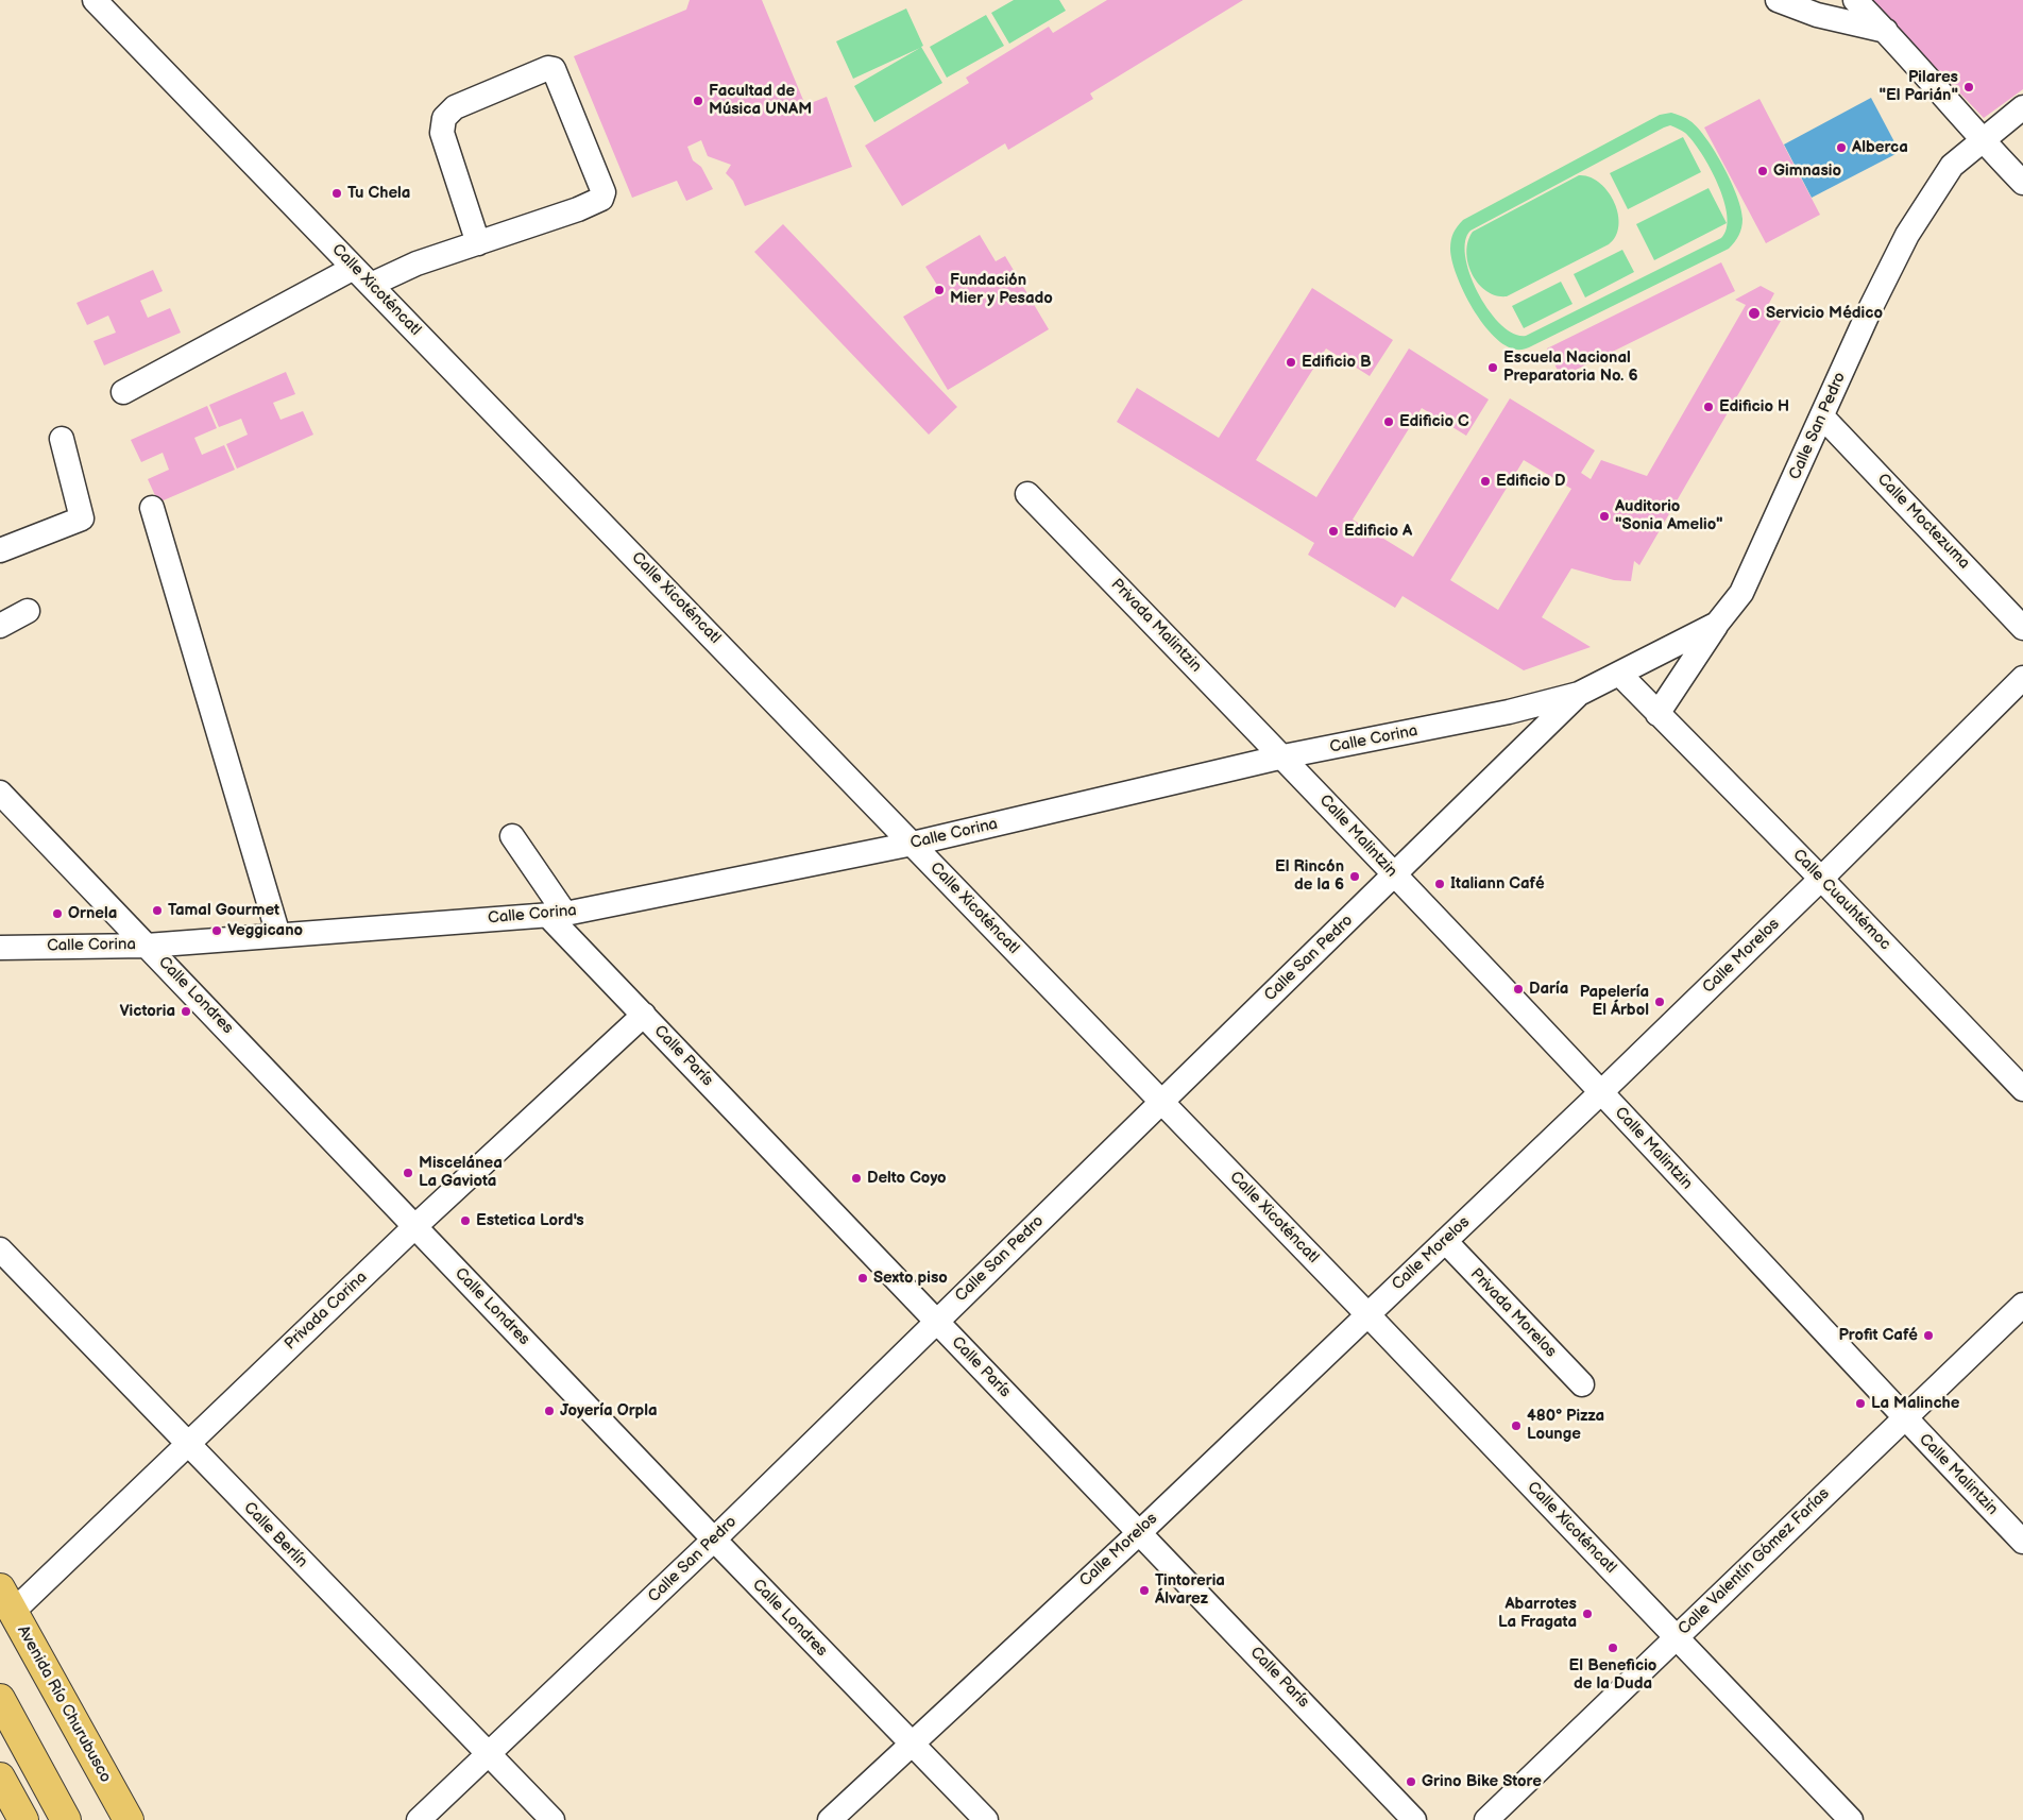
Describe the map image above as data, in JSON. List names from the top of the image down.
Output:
{
  "streets": {
    "main road": ["Avenida Río Churubusco"],
    "street": [
      "Calle Xicoténcatl",
      "Calle San Pedro",
      "Calle Moctezuma",
      "Privada Malintzin",
      "Calle Corina",
      "Calle Malintzin",
      "Calle Cuauhtémoc",
      "Calle Morelos",
      "Calle Londres",
      "Calle París",
      "Privada Corina",
      "Privada Morelos",
      "Calle Berlín",
      "Calle Valentín Gómez Farías"
    ]
  },
  "crossings": [
    ["Calle Xicoténcatl", "Calle San Pedro"],
    ["Calle Xicoténcatl", "Calle Corina"],
    ["Calle Xicoténcatl", "Calle Morelos"],
    ["Calle Xicoténcatl", "Calle Valentín Gómez Farías"],
    ["Calle San Pedro", "Calle Moctezuma"],
    ["Calle San Pedro", "Calle Corina"],
    ["Calle San Pedro", "Calle Malintzin"],
    ["Calle San Pedro", "Calle Cuauhtémoc"],
    ["Calle San Pedro", "Calle Londres"],
    ["Calle San Pedro", "Calle París"],
    ["Calle San Pedro", "Calle Berlín"],
    ["Privada Malintzin", "Calle Corina"],
    ["Privada Malintzin", "Calle Malintzin"],
    ["Calle Corina", "Calle Malintzin"],
    ["Calle Corina", "Calle Cuauhtémoc"],
    ["Calle Corina", "Calle Londres"],
    ["Calle Corina", "Calle París"],
    ["Calle Malintzin", "Calle Morelos"],
    ["Calle Malintzin", "Calle Valentín Gómez Farías"],
    ["Calle Cuauhtémoc", "Calle Morelos"],
    ["Calle Morelos", "Calle Londres"],
    ["Calle Morelos", "Calle París"],
    ["Calle Morelos", "Privada Morelos"],
    ["Calle Londres", "Privada Corina"],
    ["Calle París", "Privada Corina"],
    ["Privada Corina", "Calle Berlín"],
    ["Privada Corina", "Avenida Río Churubusco"]
  ],
  "places": [
    "Pilares \"El Parián\"",
    "Facultad de Música UNAM",
    "Alberca",
    "Gimnasio",
    "Tu Chela",
    "Fundación Mier y Pesado",
    "Servicio Médico",
    "Edificio B",
    "Escuela Nacional Preparatoria No. 6",
    "Edificio H",
    "Edificio C",
    "Edificio D",
    "Auditorio \"Sonia Amelio\"",
    "Edificio A",
    "El Rincón de la 6",
    "Italiann Café",
    "Tamal Gourmet",
    "Ornela",
    "Veggicano",
    "Daría",
    "Papelería El Árbol",
    "Victoria",
    "Miscelánea La Gaviota",
    "Delto Coyo",
    "Estetica Lord's",
    "Sexto piso",
    "Profit Café",
    "La Malinche",
    "Joyería Orpla",
    "480º Pizza Lounge",
    "Tintoreria Álvarez",
    "Abarrotes La Fragata",
    "El Beneficio de la Duda",
    "Grino Bike Store"
  ]
}
